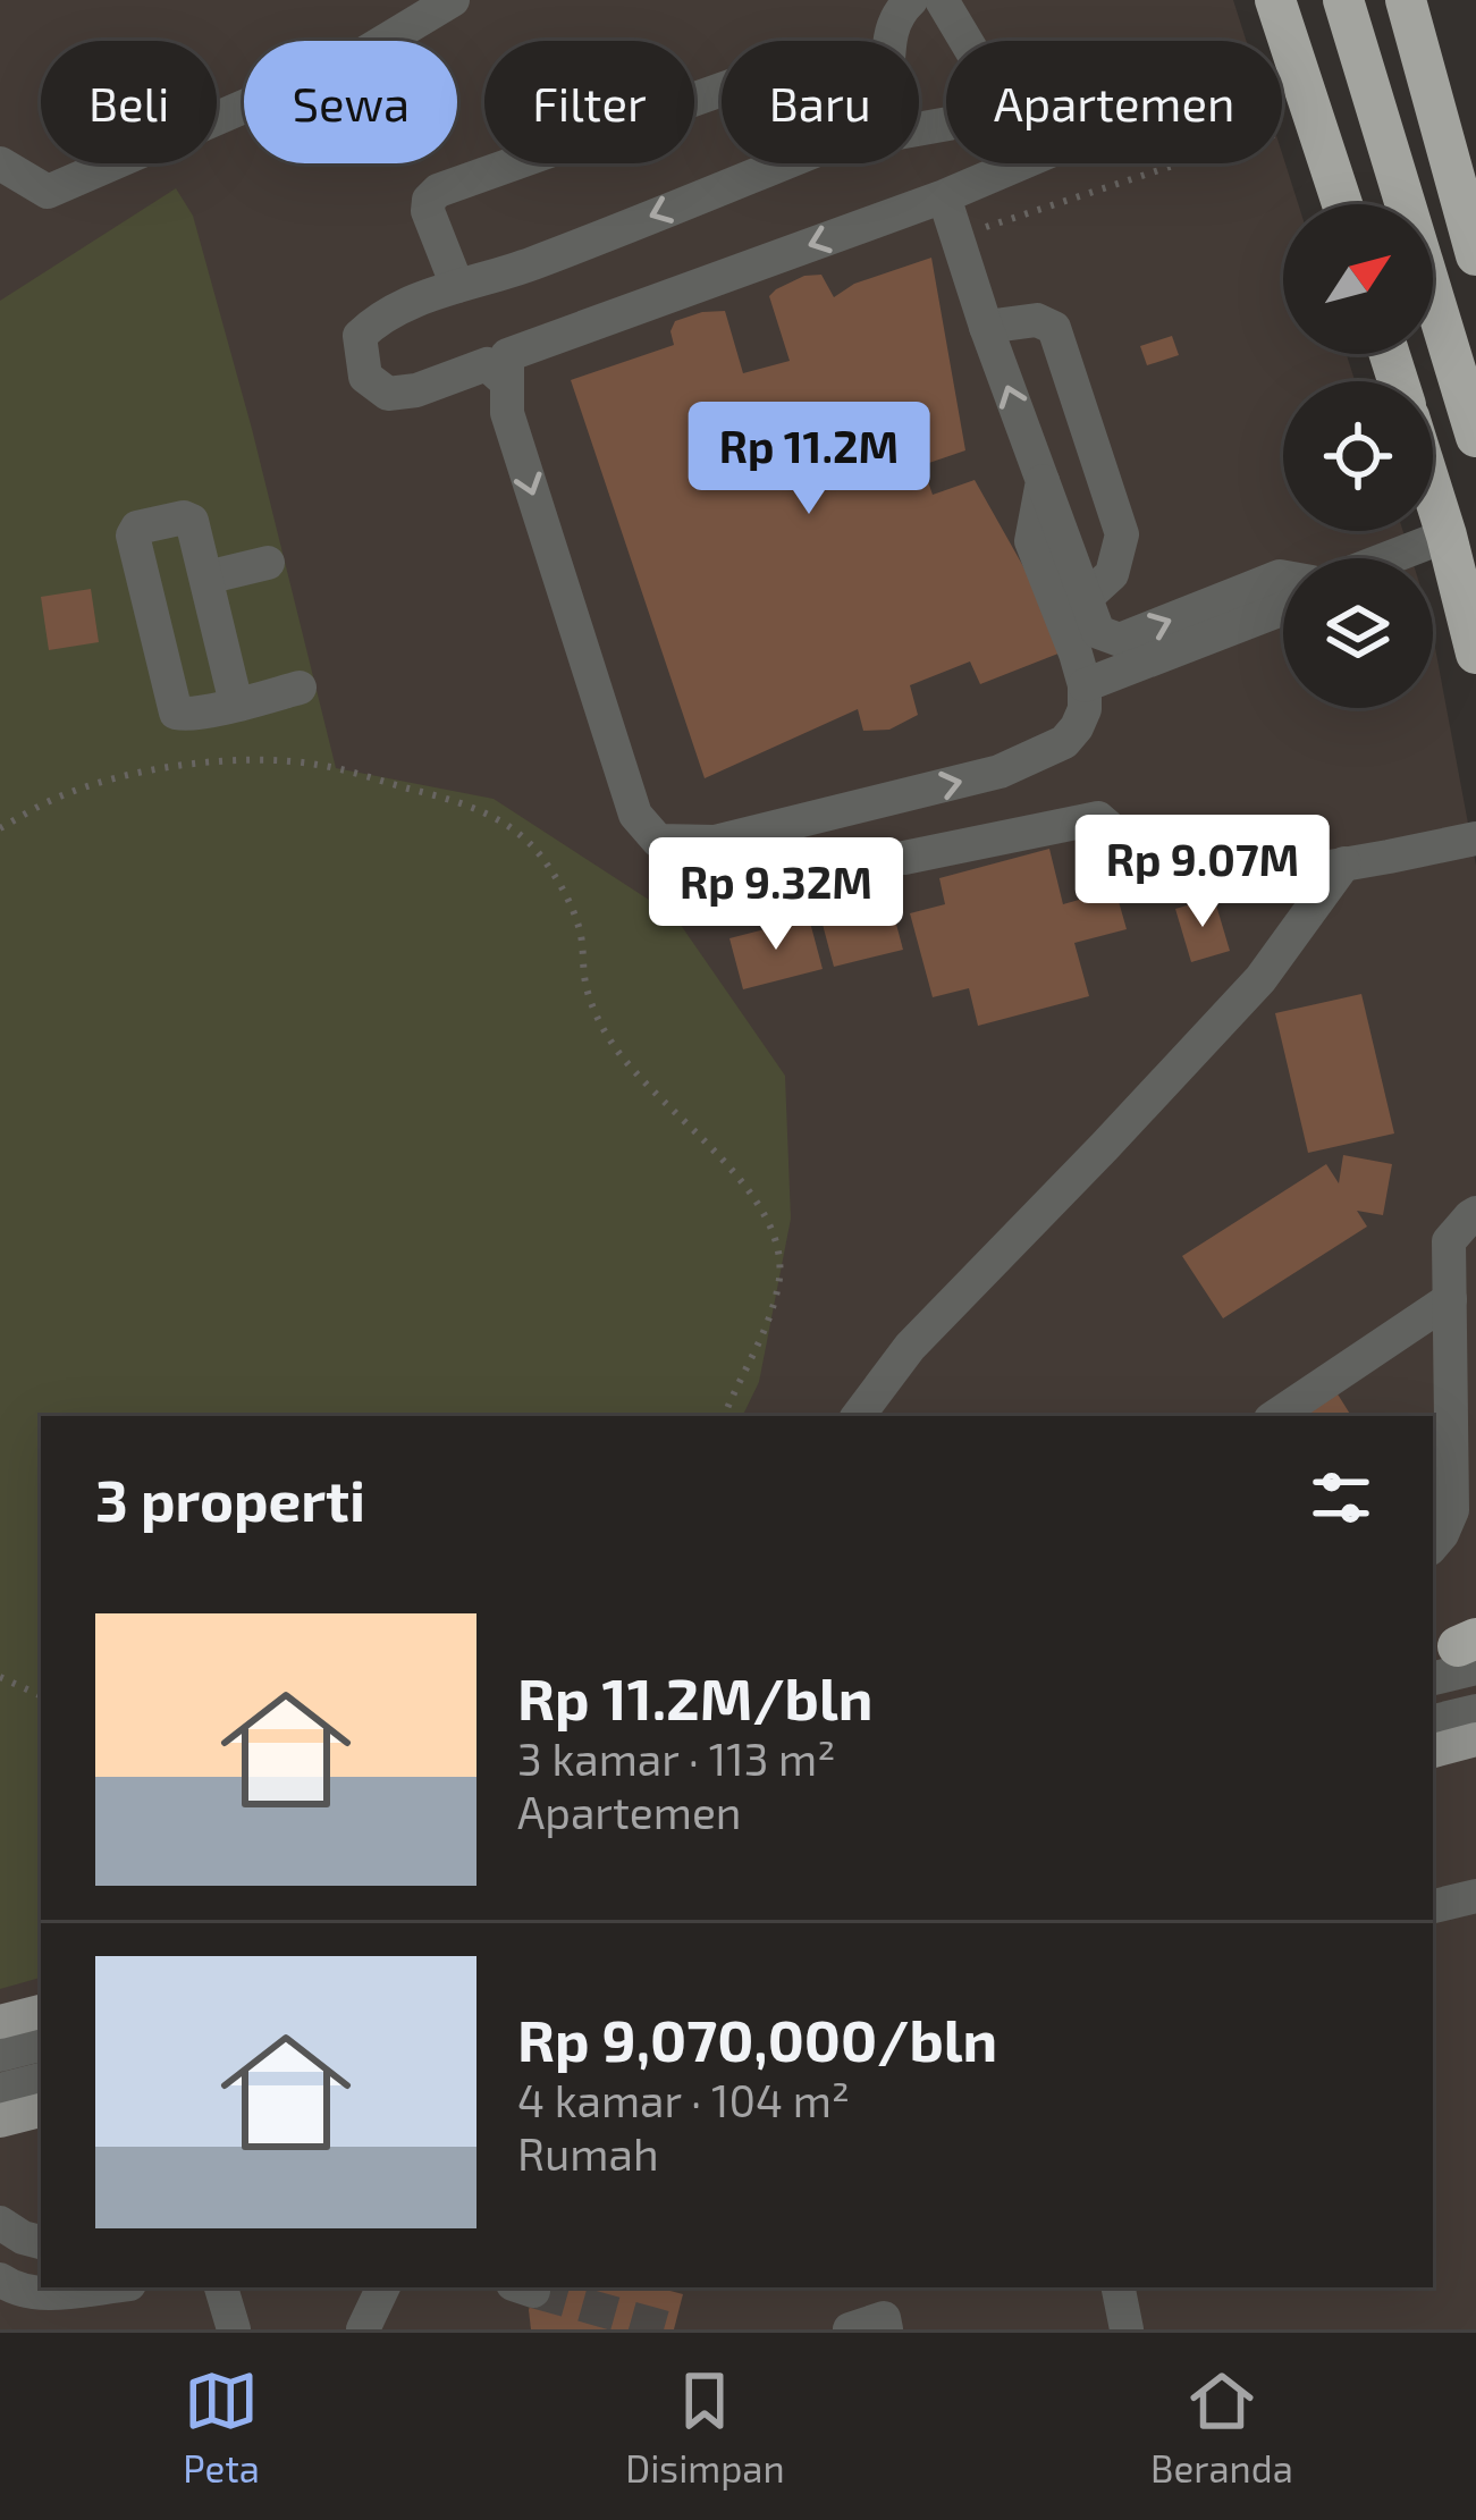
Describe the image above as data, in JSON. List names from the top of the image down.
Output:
{
  "north": "top right",
  "page": {
    "chip": [
      "Beli",
      "Sewa",
      "Filter",
      "Baru",
      "Apartemen"
    ],
    "price": ["Rp 11.2M", "Rp 9.07M", "Rp 9.32M"],
    "heading": "3 properti",
    "list": [
      {
        "name": "Rp 11.2M/bln",
        "note": "3 kamar · 113 m² · Apartemen"
      },
      {
        "name": "Rp 9,070,000/bln",
        "note": "4 kamar · 104 m² · Rumah"
      }
    ],
    "tabs": ["Peta", "Disimpan", "Beranda"]
  }
}
